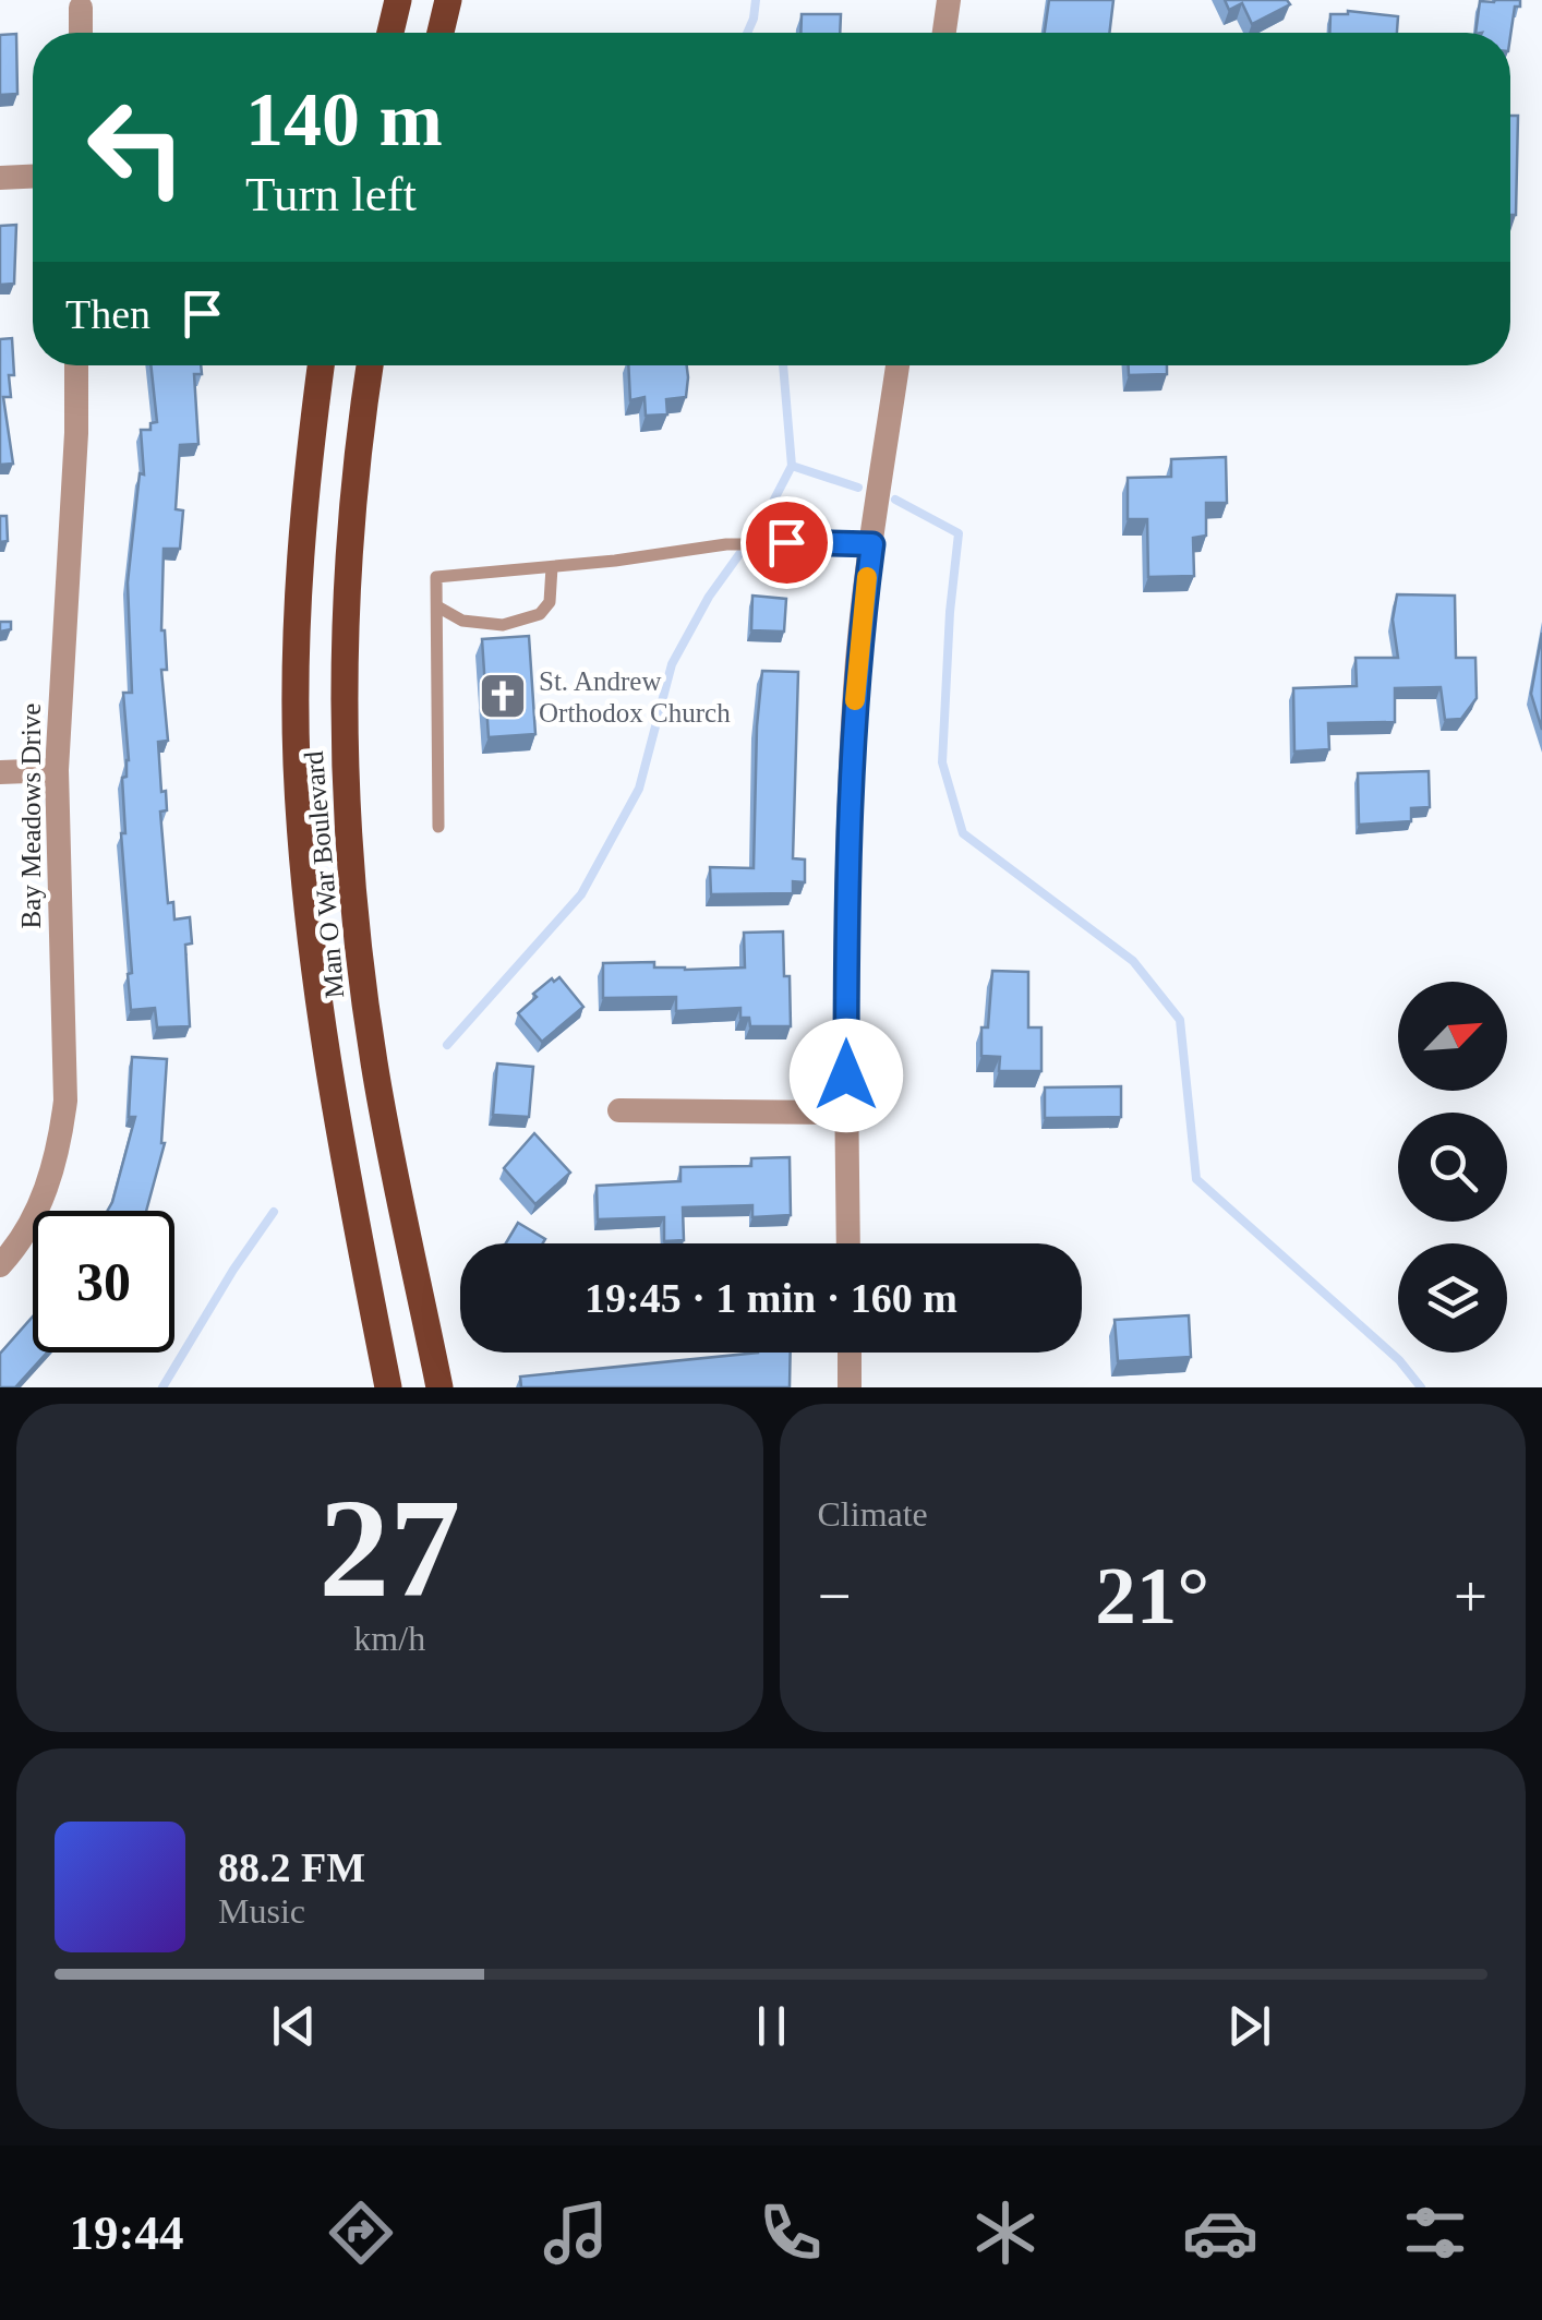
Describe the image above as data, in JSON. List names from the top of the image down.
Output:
{
  "streets": {
    "main road": ["Man O War Boulevard"],
    "street": ["Bay Meadows Drive"]
  },
  "places": {
    "church": ["St. Andrew Orthodox Church"]
  },
  "north": "top right",
  "page": {
    "turn": ["140 m", "Turn left"],
    "then": "Then",
    "limit": "30",
    "trip": "19:45 · 1 min · 160 m",
    "tile": [
      ["27", "km/h"],
      "Climate"
    ],
    "heat": ["−", "21°", "+"],
    "song": ["88.2 FM", "Music"],
    "tabs": "19:44"
  }
}
